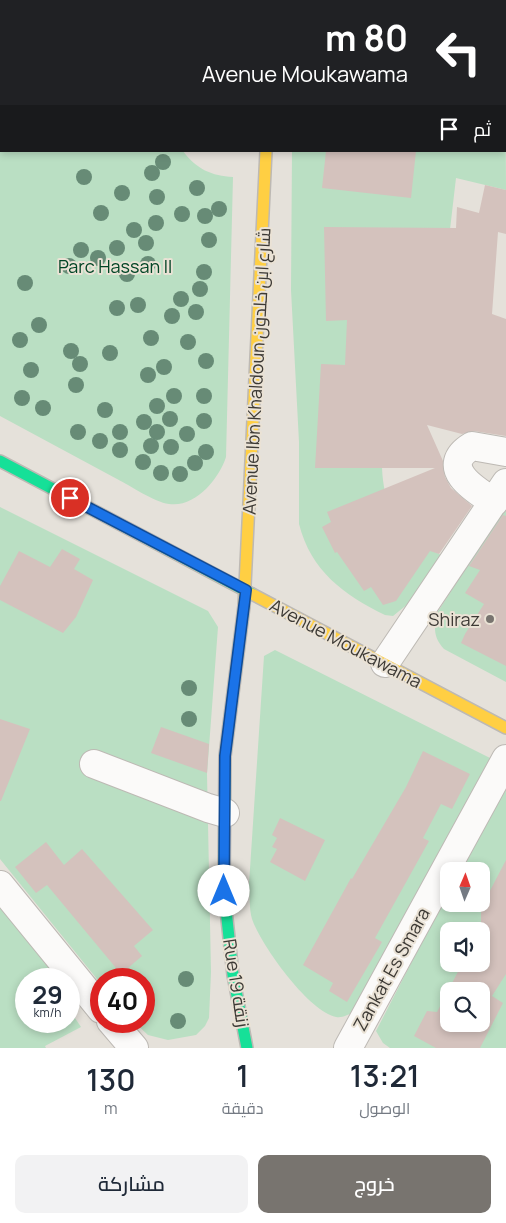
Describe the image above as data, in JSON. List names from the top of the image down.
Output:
{
  "streets": {
    "street": [
      "Avenue Ibn Khaldoun شارع ابن خلدون",
      "Avenue Moukawama",
      "Zankat Es Smara",
      "Rue 19 زنقة"
    ]
  },
  "crossings": [
    ["Avenue Ibn Khaldoun شارع ابن خلدون", "Avenue Moukawama"],
    ["Avenue Ibn Khaldoun شارع ابن خلدون", "Rue 19 زنقة"],
    ["Avenue Moukawama", "Rue 19 زنقة"]
  ],
  "parks": ["Parc Hassan II"],
  "places": ["Shiraz"],
  "north": "top",
  "page": {
    "turn": ["80 m", "Avenue Moukawama"],
    "then": "ثم",
    "speed": "29 km/h",
    "limit": "40",
    "eta": [
      "13:21",
      "الوصول",
      "1",
      "دقيقة",
      "130",
      "m"
    ],
    "buttons": ["خروج", "مشاركة"]
  }
}
